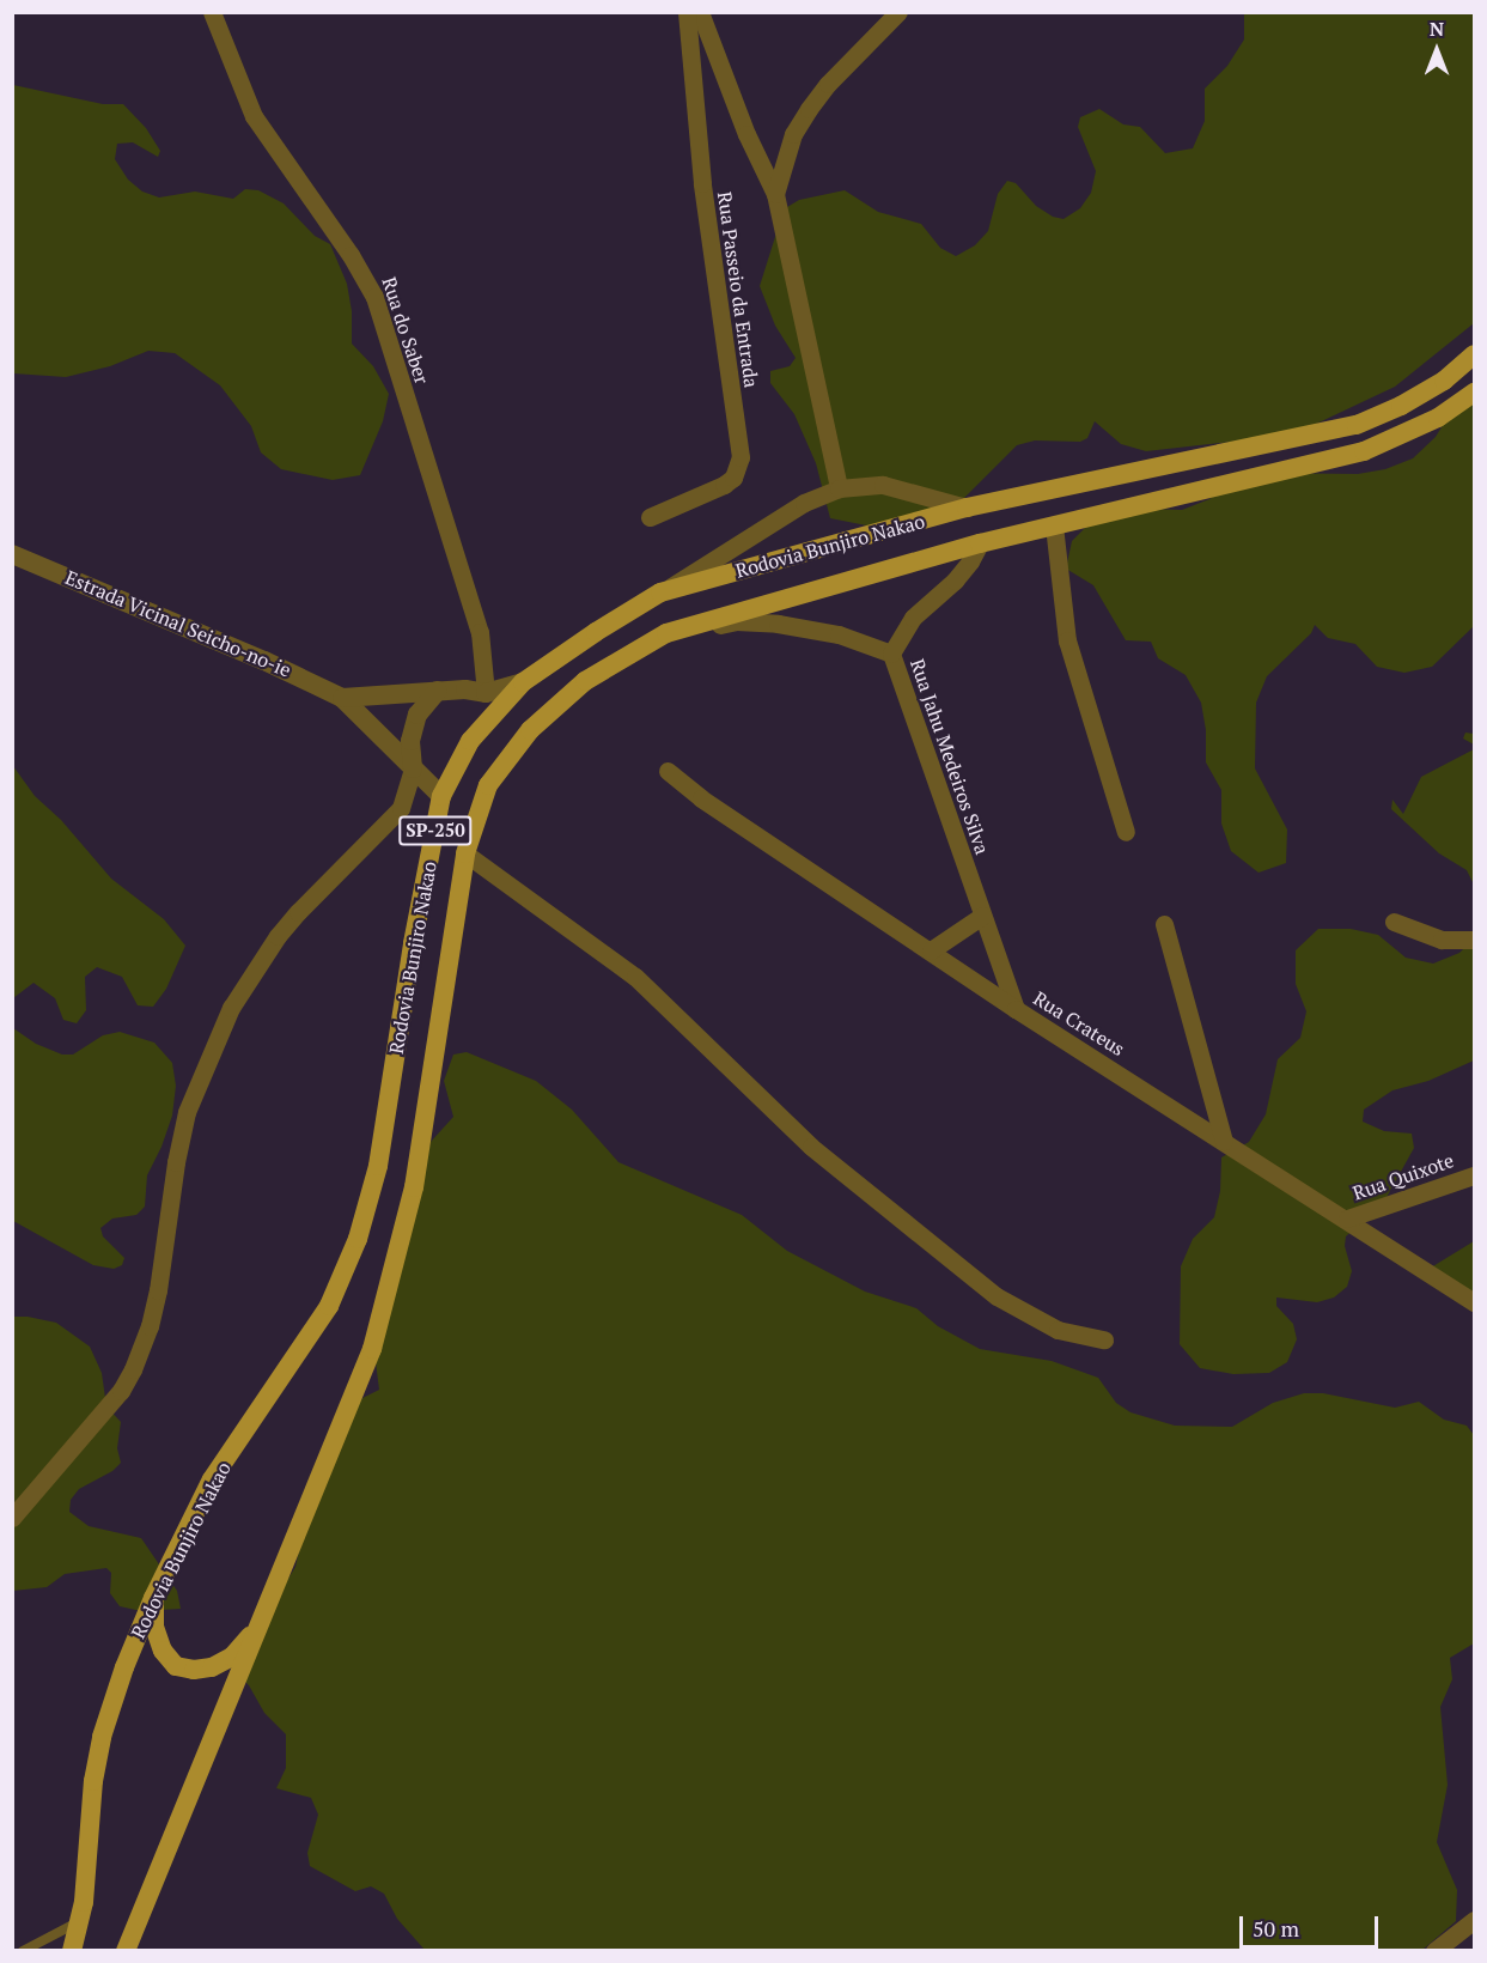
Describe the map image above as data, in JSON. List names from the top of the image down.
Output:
{
  "streets": {
    "main road": ["Rodovia Bunjiro Nakao", "SP-250"],
    "street": [
      "Rua Passeio da Entrada",
      "Rua do Saber",
      "Estrada Vicinal Seicho-no-ie",
      "Rua Jahu Medeiros Silva",
      "Rua Crateus",
      "Rua Quixote"
    ]
  },
  "crossings": [
    ["Rodovia Bunjiro Nakao", "Rua Jahu Medeiros Silva"],
    ["Rua Jahu Medeiros Silva", "Rua Crateus"],
    ["Rua Crateus", "Rua Quixote"]
  ],
  "scale_bar": "50 m",
  "north": "top"
}
